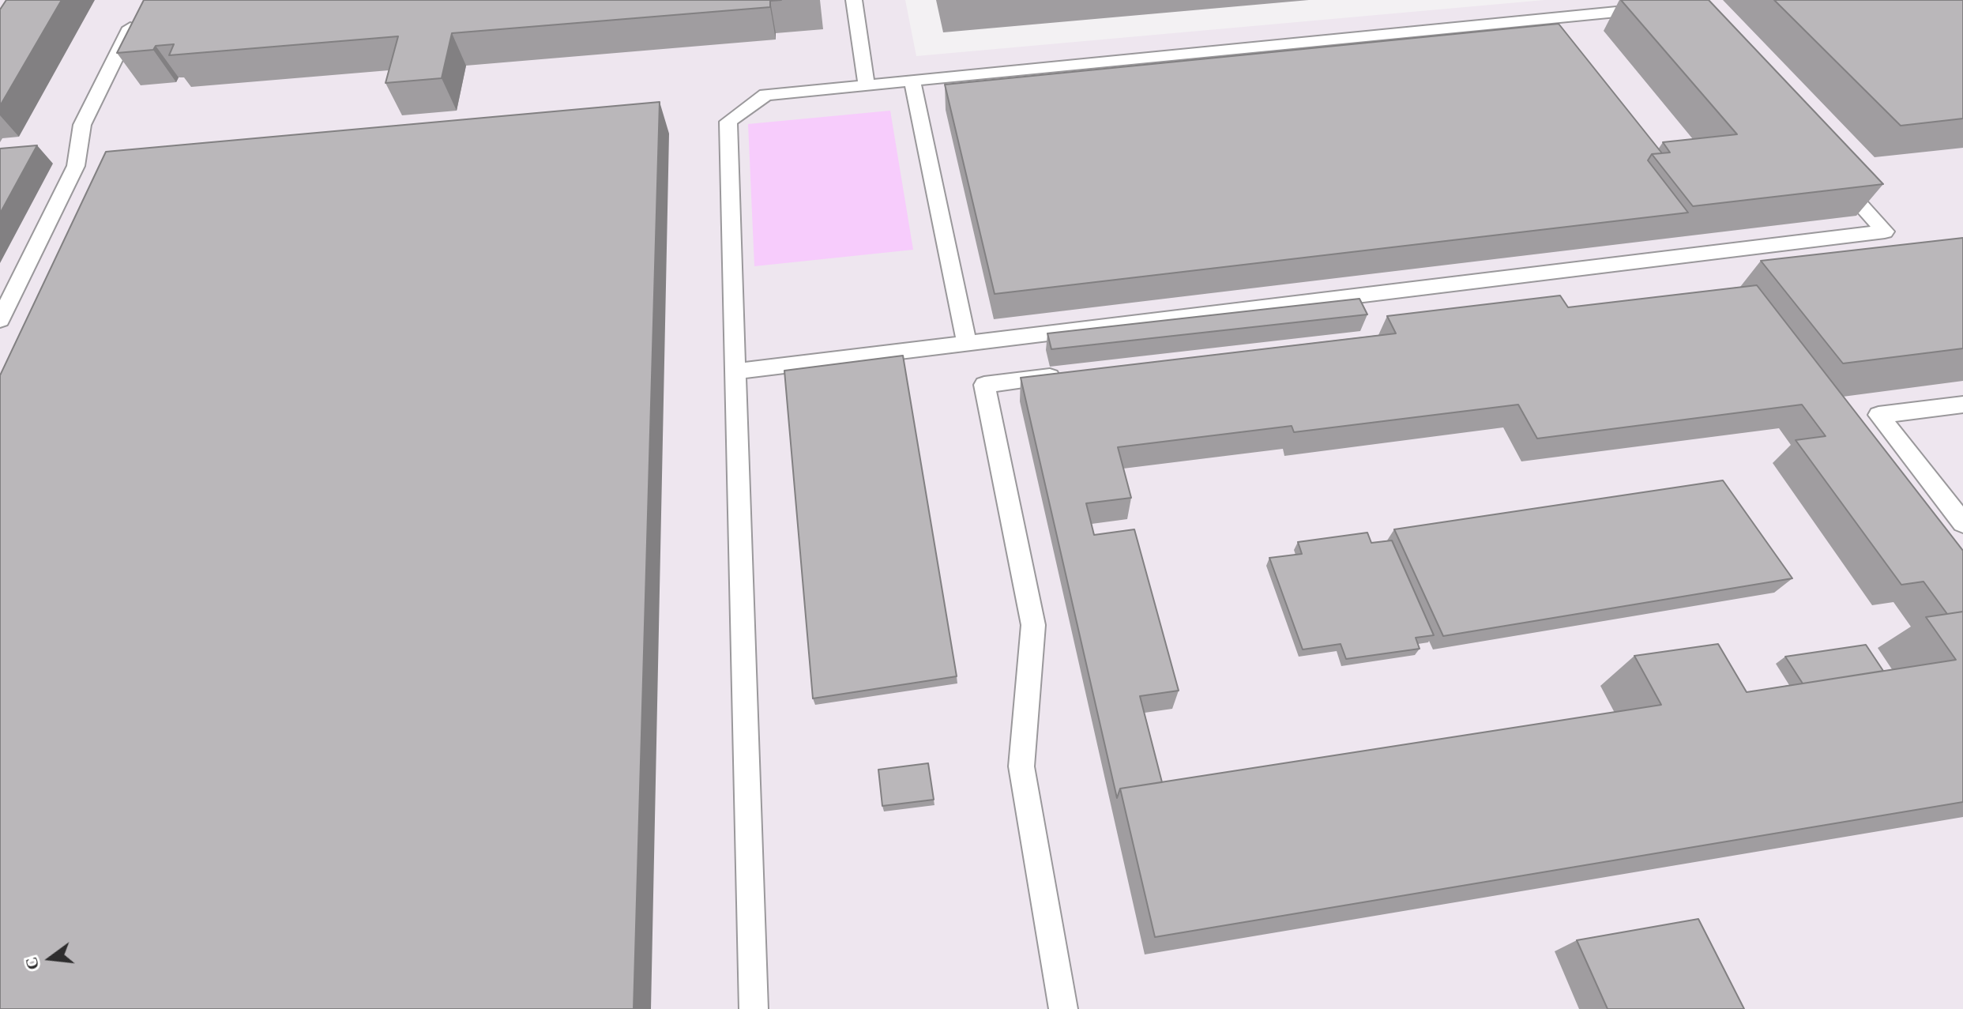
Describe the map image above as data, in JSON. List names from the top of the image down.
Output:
{
  "north": "left"
}
